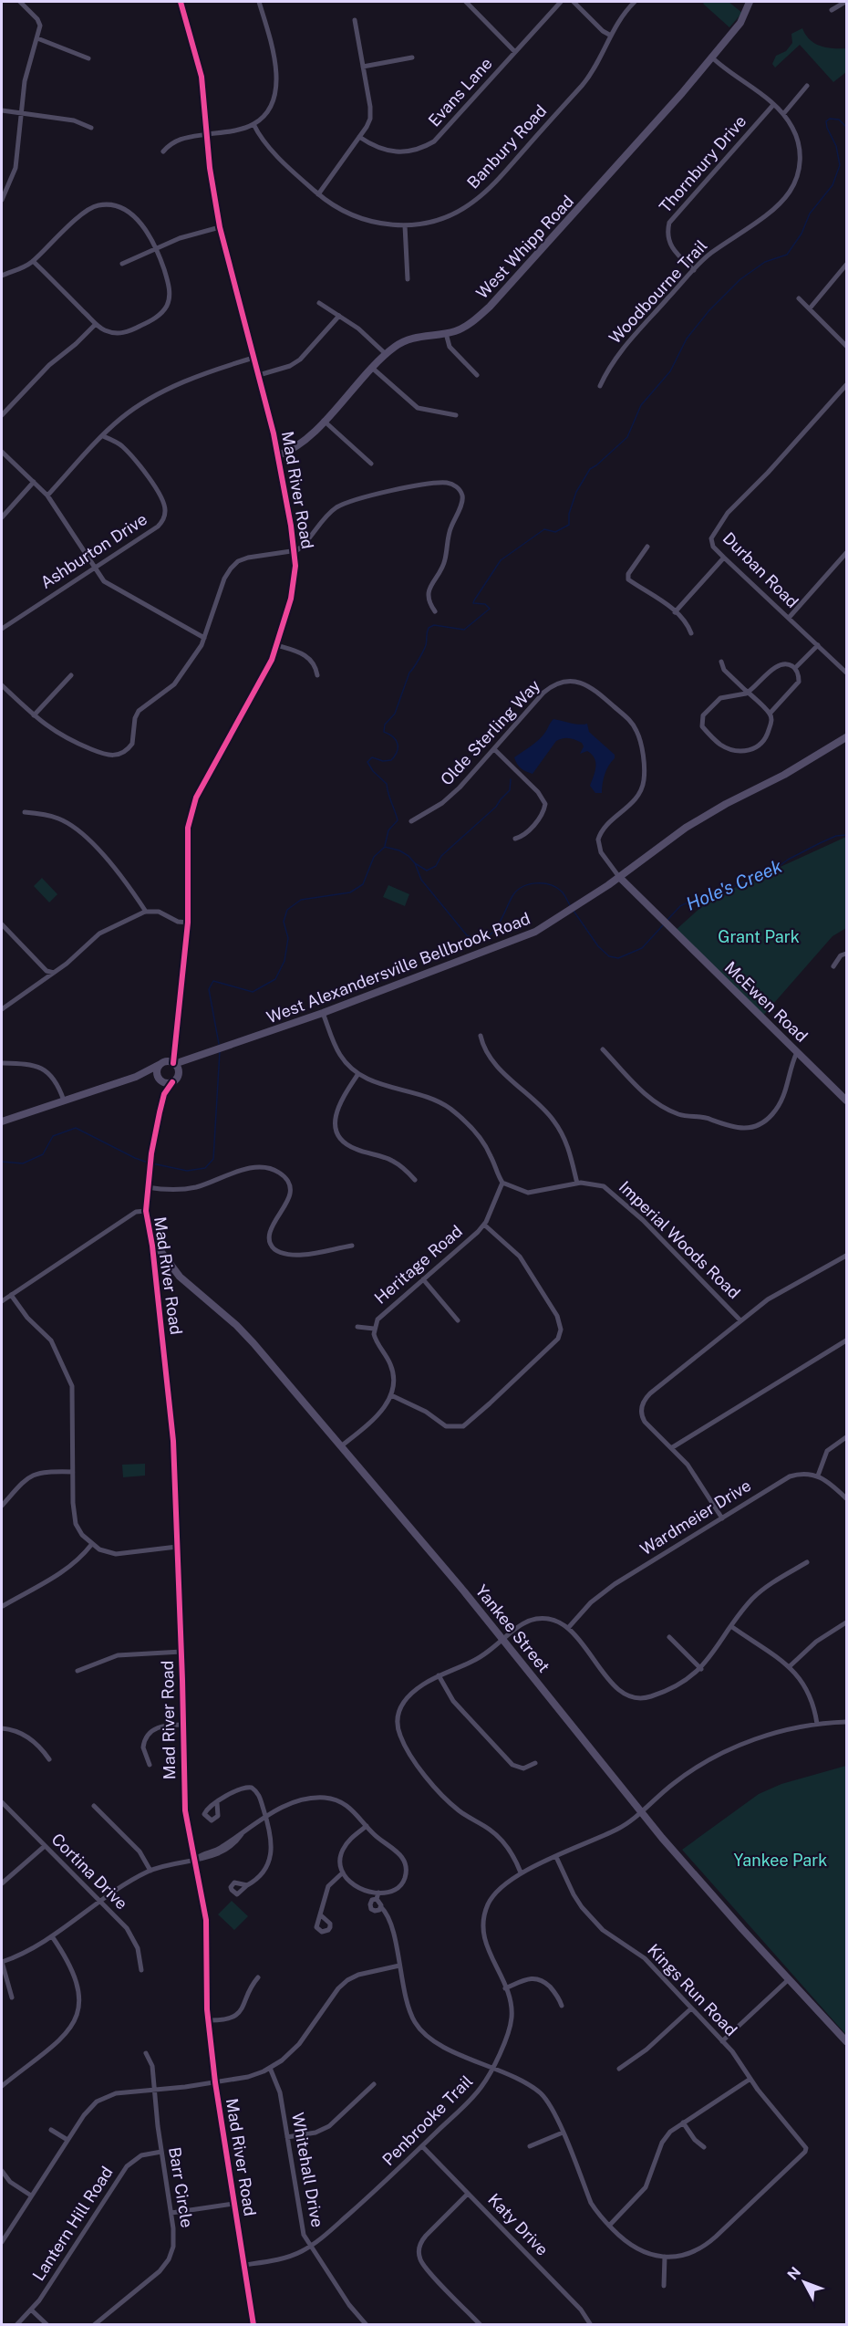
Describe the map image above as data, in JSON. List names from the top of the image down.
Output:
{
  "streets": {
    "street": [
      "Evans Lane",
      "Banbury Road",
      "Thornbury Drive",
      "West Whipp Road",
      "Woodbourne Trail",
      "Mad River Road",
      "Ashburton Drive",
      "Durban Road",
      "Olde Sterling Way",
      "West Alexandersville Bellbrook Road",
      "McEwen Road",
      "Imperial Woods Road",
      "Heritage Road",
      "Wardmeier Drive",
      "Yankee Street",
      "Cortina Drive",
      "Kings Run Road",
      "Penbrooke Trail",
      "Whitehall Drive",
      "Barr Circle",
      "Lantern Hill Road",
      "Katy Drive"
    ]
  },
  "crossings": [
    ["Thornbury Drive", "Woodbourne Trail"],
    ["West Whipp Road", "Woodbourne Trail"],
    ["West Whipp Road", "Mad River Road"],
    ["Mad River Road", "West Alexandersville Bellbrook Road"],
    ["Mad River Road", "Yankee Street"],
    ["Mad River Road", "Penbrooke Trail"],
    ["Olde Sterling Way", "West Alexandersville Bellbrook Road"],
    ["Olde Sterling Way", "McEwen Road"],
    ["West Alexandersville Bellbrook Road", "McEwen Road"],
    ["Imperial Woods Road", "Heritage Road"],
    ["Yankee Street", "Penbrooke Trail"],
    ["Kings Run Road", "Penbrooke Trail"],
    ["Penbrooke Trail", "Whitehall Drive"],
    ["Penbrooke Trail", "Katy Drive"],
    ["Barr Circle", "Lantern Hill Road"]
  ],
  "water": ["Hole's Creek"],
  "parks": ["Grant Park", "Yankee Park"],
  "north": "top left"
}
